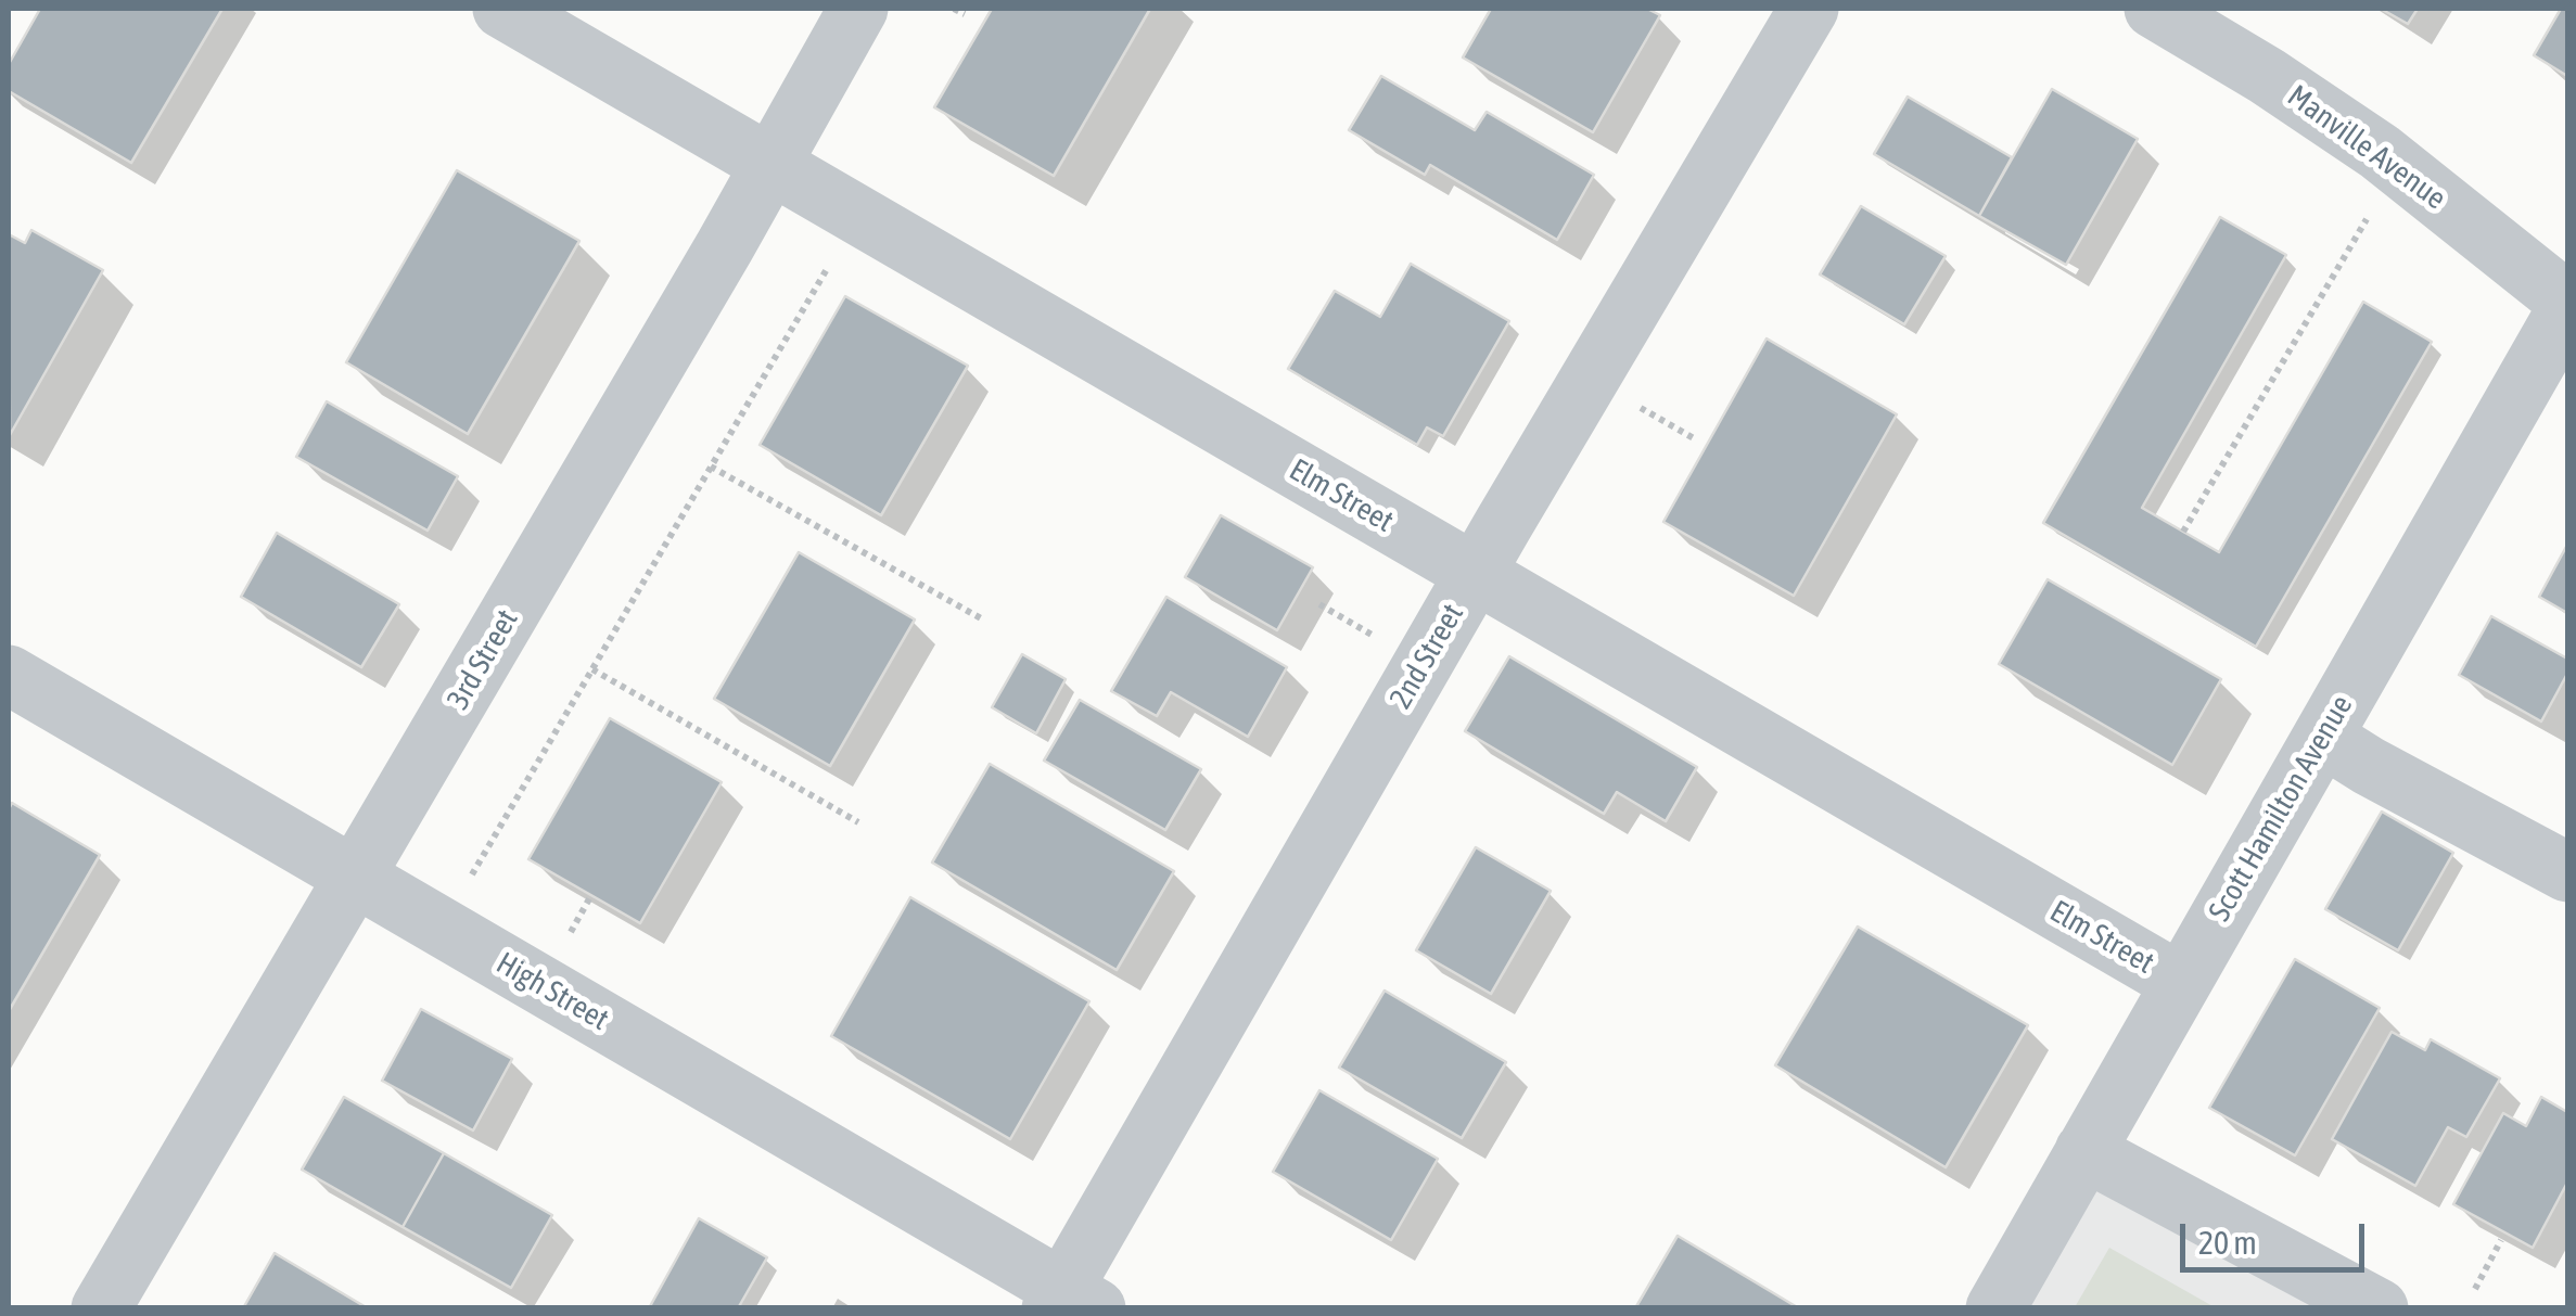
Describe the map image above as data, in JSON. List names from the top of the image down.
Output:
{
  "streets": {
    "street": [
      "Manville Avenue",
      "Elm Street",
      "2nd Street",
      "3rd Street",
      "Scott Hamilton Avenue",
      "High Street"
    ]
  },
  "crossings": [
    ["Manville Avenue", "Scott Hamilton Avenue"],
    ["Elm Street", "2nd Street"],
    ["Elm Street", "3rd Street"],
    ["Elm Street", "Scott Hamilton Avenue"],
    ["2nd Street", "High Street"],
    ["3rd Street", "High Street"]
  ],
  "scale_bar": "20 m"
}
